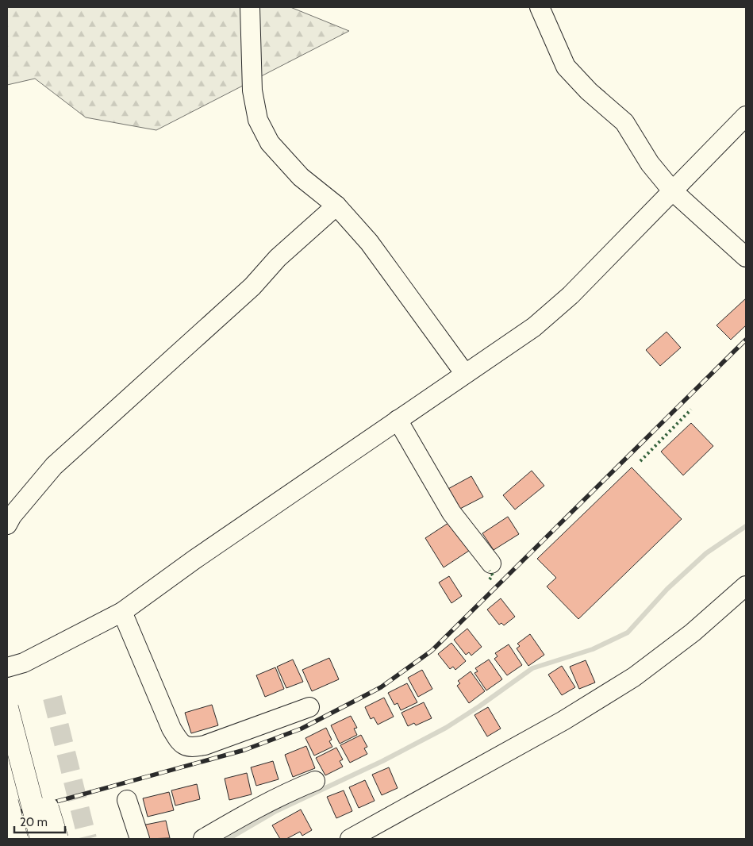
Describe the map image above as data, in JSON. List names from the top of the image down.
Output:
{
  "scale_bar": "20 m"
}
